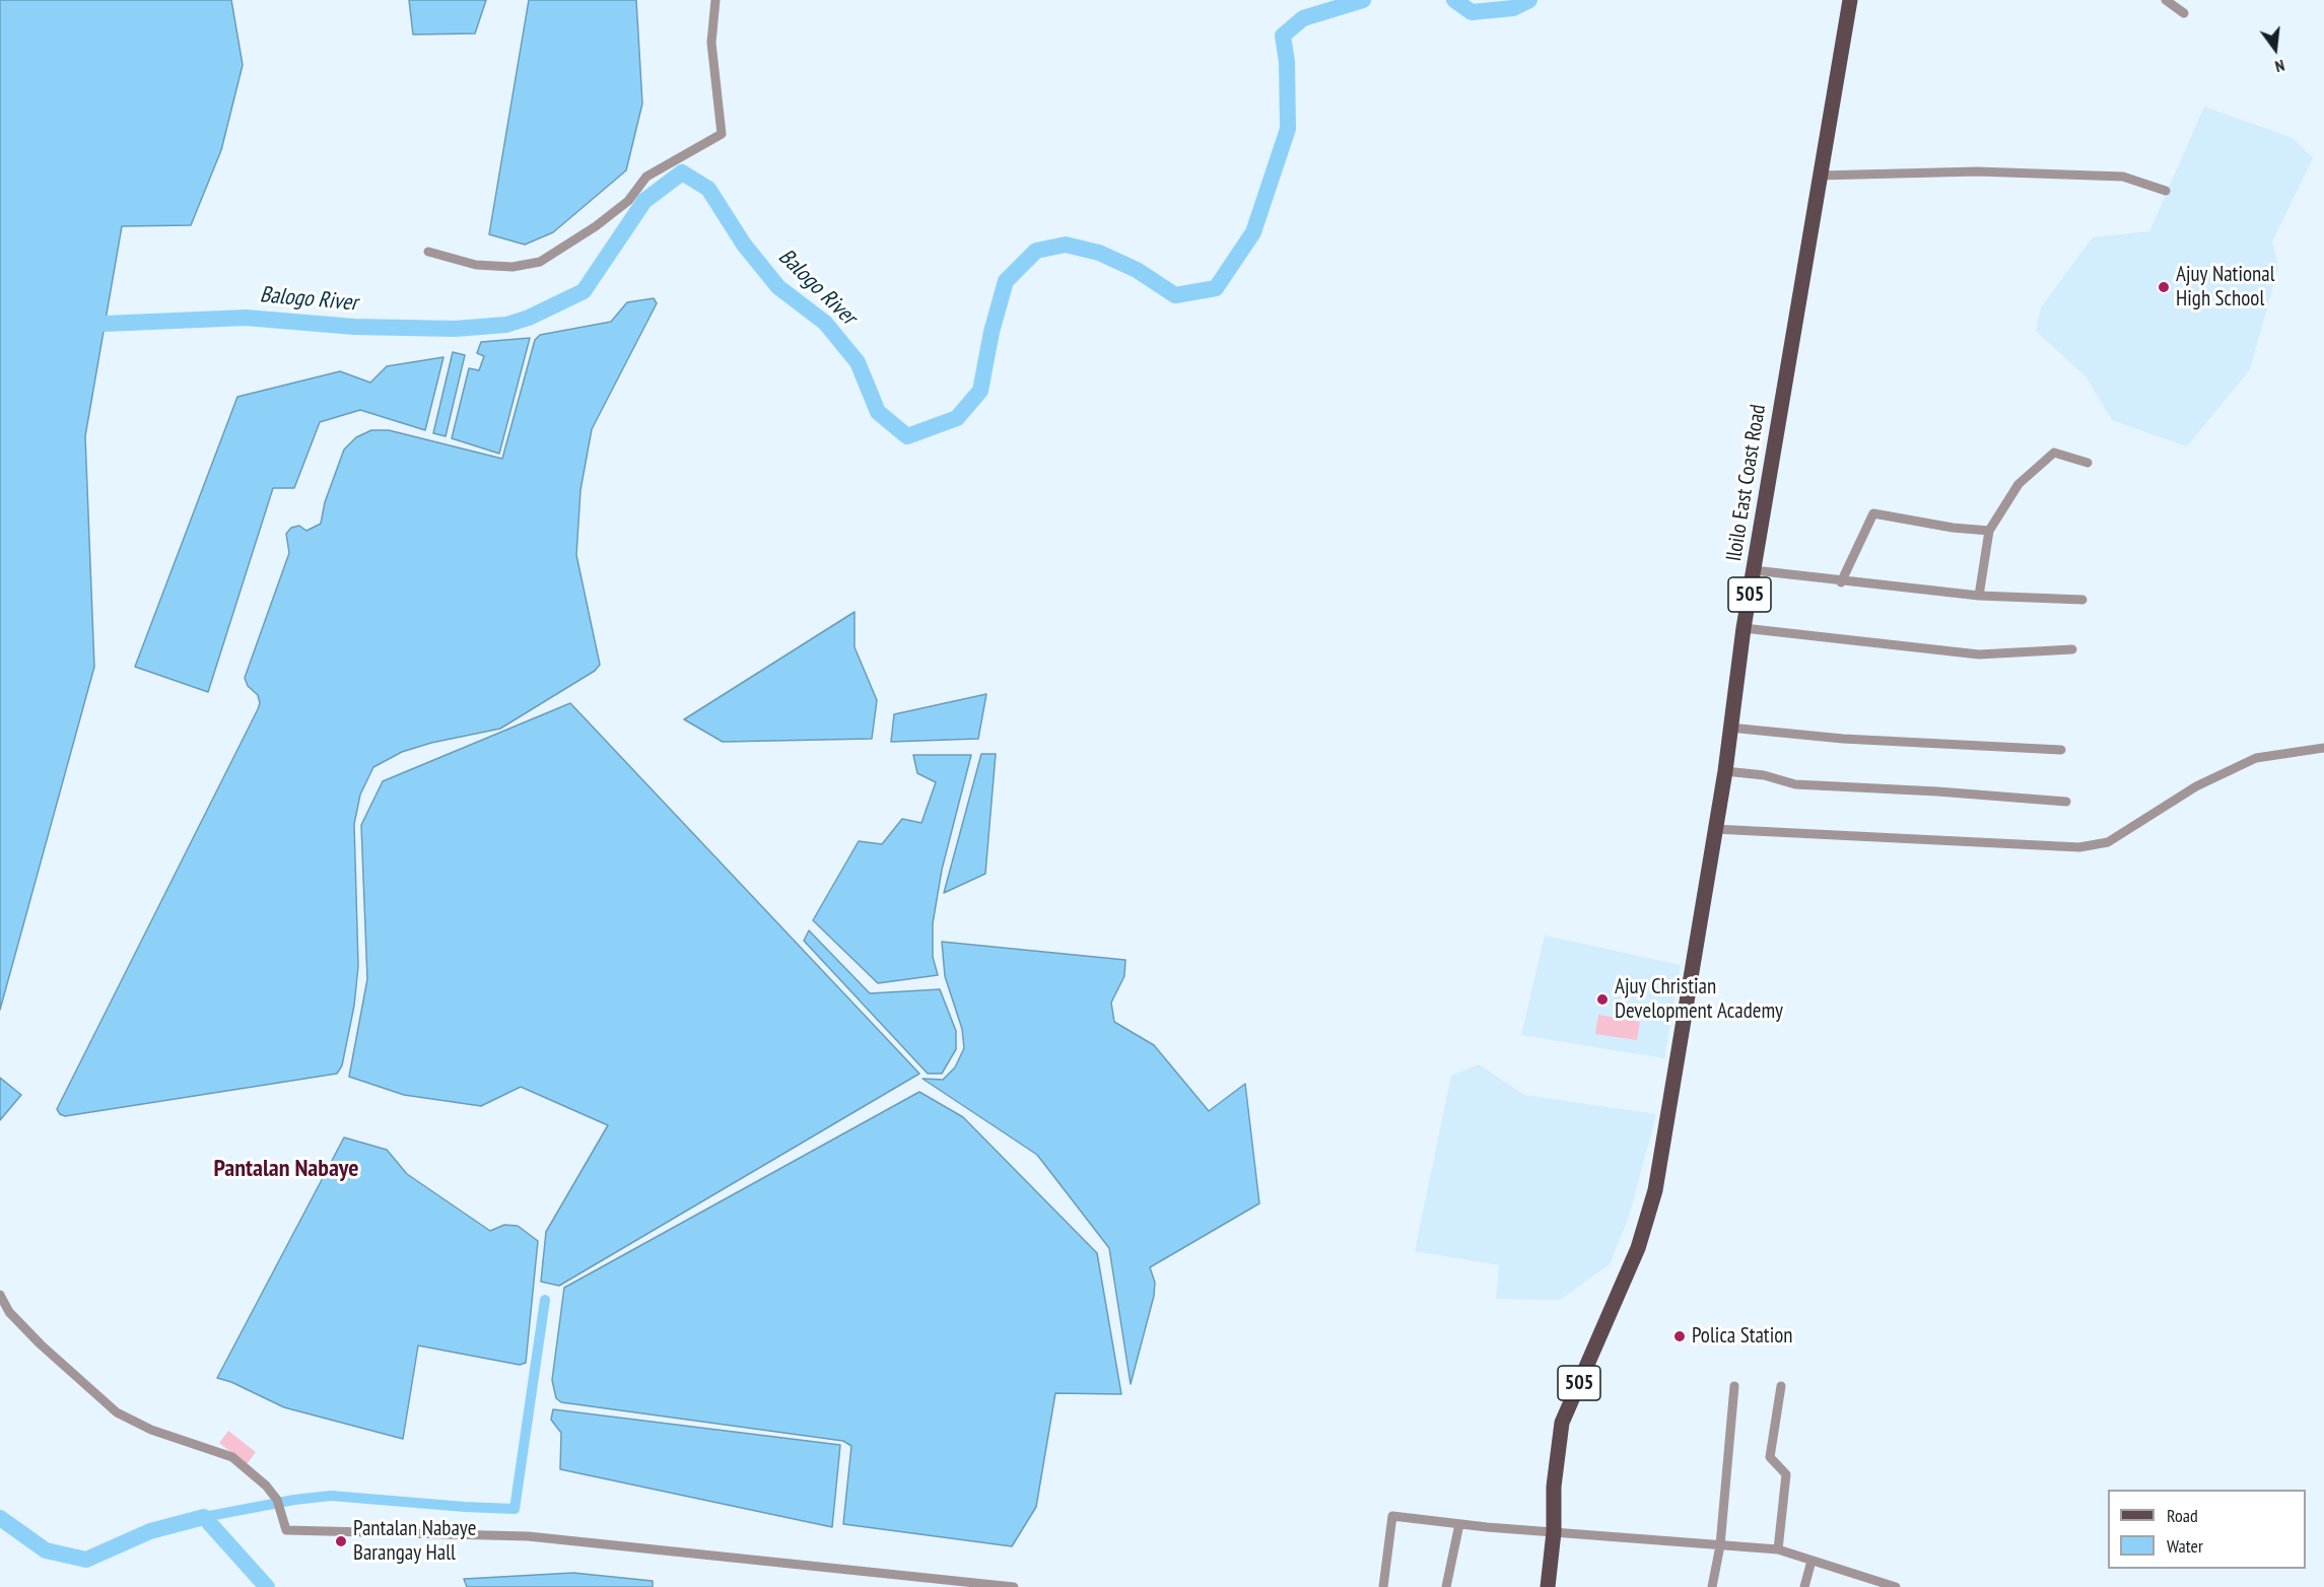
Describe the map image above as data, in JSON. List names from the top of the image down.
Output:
{
  "streets": {
    "main road": ["Iloilo East Coast Road", "505"]
  },
  "crossings": [
    ["Iloilo East Coast Road", "505"]
  ],
  "districts": ["Pantalan Nabaye"],
  "water": ["Balogo River"],
  "places": [
    "Ajuy National High School",
    "Ajuy Christian Development Academy",
    "Polica Station",
    "Pantalan Nabaye Barangay Hall"
  ],
  "legend": ["Road", "Water"],
  "north": "bottom"
}
